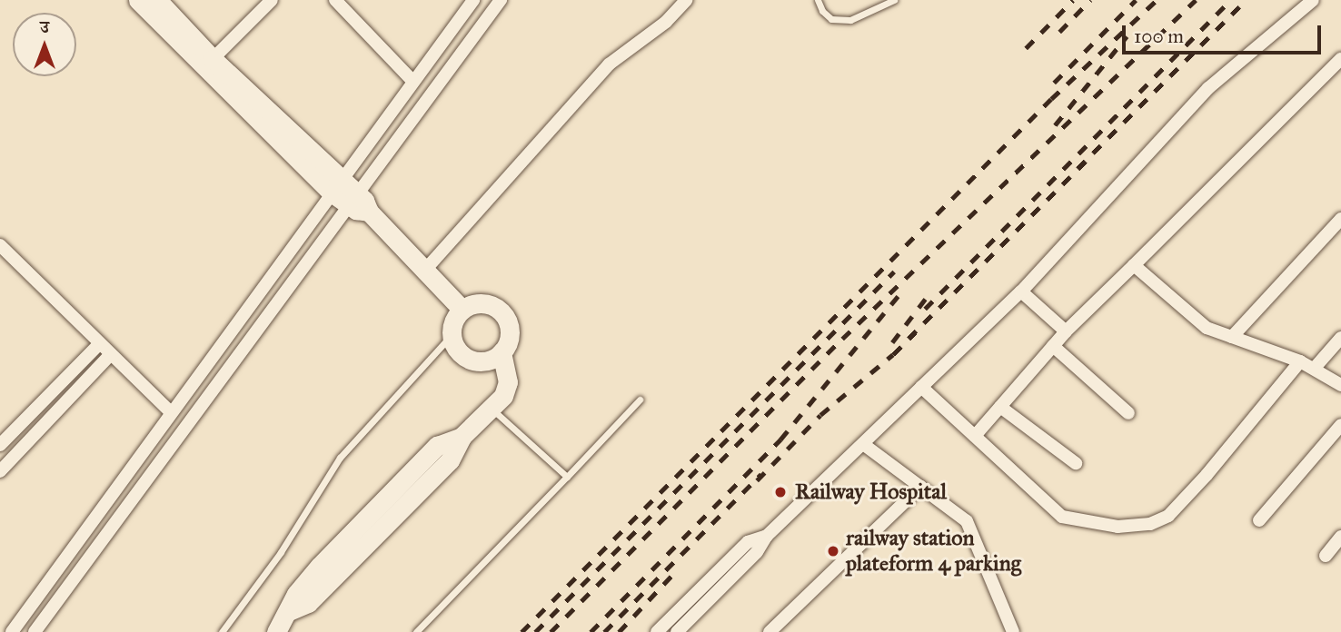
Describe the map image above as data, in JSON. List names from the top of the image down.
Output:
{
  "places": ["Railway Hospital", "railway station plateform 4 parking"],
  "scale_bar": "100 m",
  "north": "top"
}
